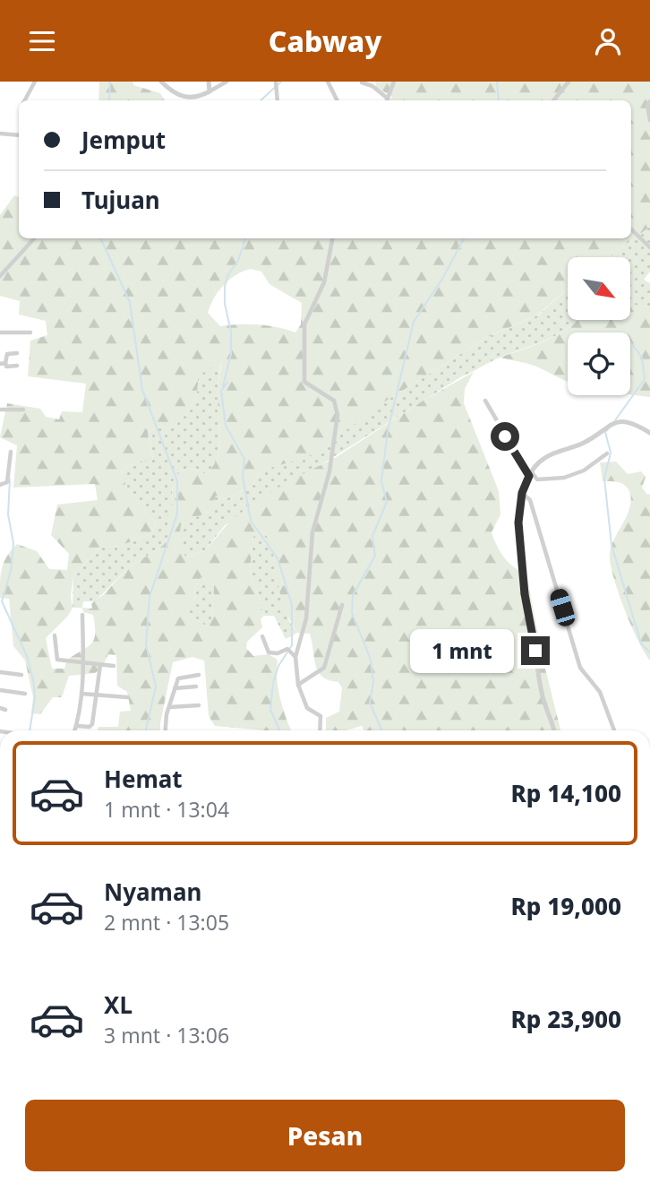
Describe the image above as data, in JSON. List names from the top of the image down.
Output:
{
  "north": "bottom right",
  "page": {
    "header": "Cabway",
    "banner": ["Jemput", "Tujuan"],
    "bubble": "1 mnt",
    "list": [
      {
        "name": "Hemat",
        "note": "1 mnt · 13:04",
        "value": "Rp 14,100"
      },
      {
        "name": "Nyaman",
        "note": "2 mnt · 13:05",
        "value": "Rp 19,000"
      },
      {
        "name": "XL",
        "note": "3 mnt · 13:06",
        "value": "Rp 23,900"
      }
    ],
    "buttons": "Pesan"
  }
}
